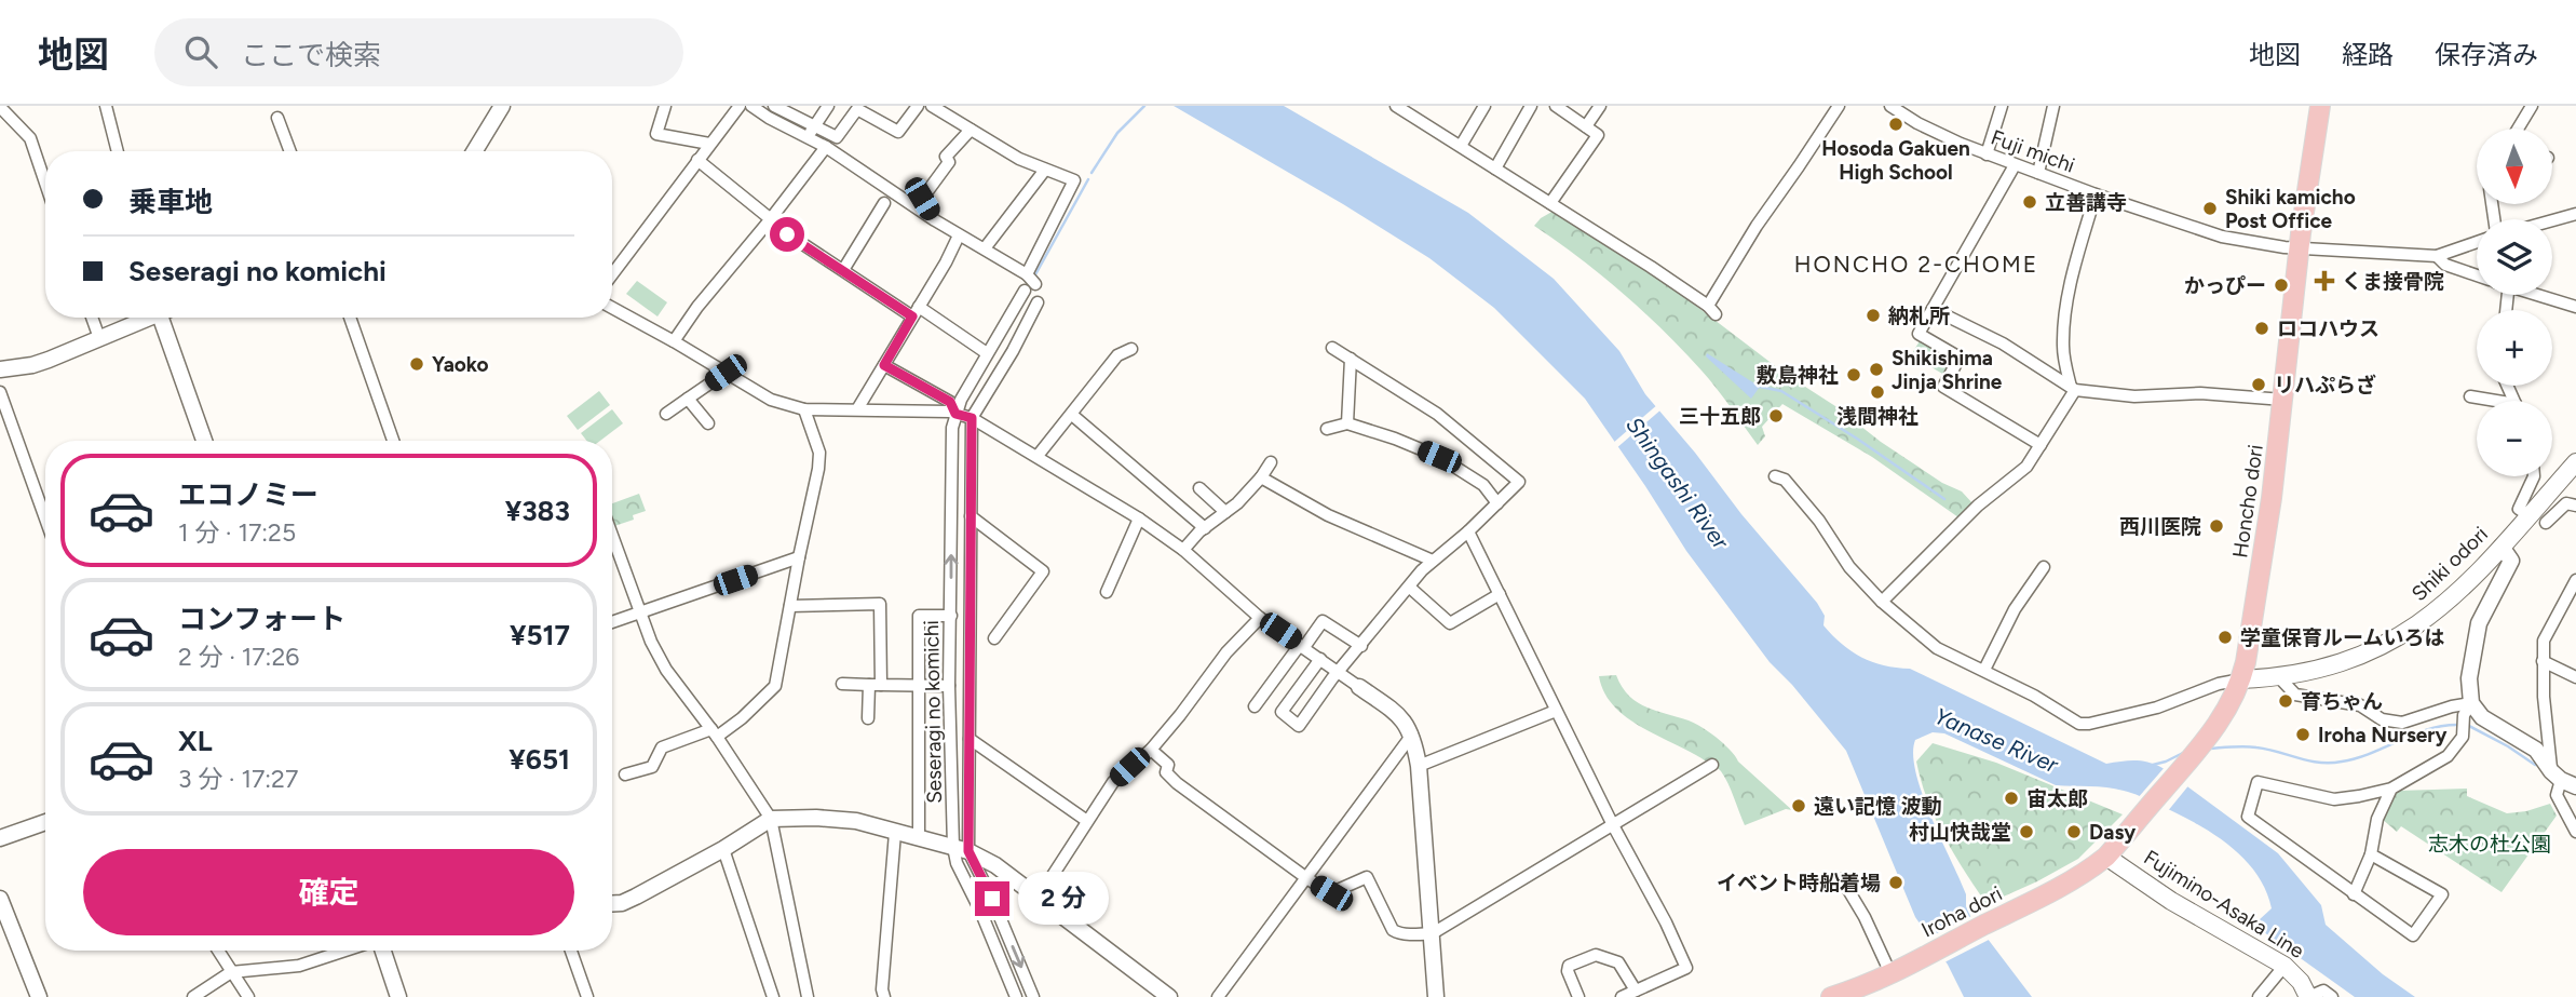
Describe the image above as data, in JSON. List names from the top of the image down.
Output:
{
  "streets": {
    "main road": [
      "Honcho dori",
      "Shiki odori",
      "Fujimino-Asaka Line",
      "Iroha dori"
    ],
    "street": ["Fuji michi", "Seseragi no komichi"]
  },
  "crossings": [
    ["Fuji michi", "Honcho dori"],
    ["Honcho dori", "Shiki odori"],
    ["Honcho dori", "Fujimino-Asaka Line"],
    ["Honcho dori", "Iroha dori"],
    ["Fujimino-Asaka Line", "Iroha dori"]
  ],
  "districts": ["HONCHO 2-CHOME"],
  "water": ["Shingashi River", "Yanase River"],
  "parks": ["志木の杜公園"],
  "places": {
    "other": [
      "Hosoda Gakuen High School",
      "立善講寺",
      "Shiki kamicho Post Office",
      "かっぴー",
      "納札所",
      "ロコハウス",
      "Yaoko",
      "Shikishima Jinja Shrine",
      "敷島神社",
      "リハぷらざ",
      "浅間神社",
      "三十五郎",
      "西川医院",
      "学童保育ルームいろは",
      "育ちゃん",
      "Iroha Nursery",
      "宙太郎",
      "遠い記憶 波動",
      "村山快哉堂",
      "Dasy",
      "イベント時船着場"
    ],
    "health": ["くま接骨院"]
  },
  "north": "bottom",
  "page": {
    "header": "地図",
    "search": "ここで検索",
    "nav": ["地図", "経路", "保存済み"],
    "map_buttons": ["+", "−"],
    "banner": ["乗車地", "Seseragi no komichi"],
    "list": [
      {
        "name": "エコノミー",
        "note": "1 分 · 17:25",
        "value": "¥383"
      },
      {
        "name": "コンフォート",
        "note": "2 分 · 17:26",
        "value": "¥517"
      },
      {
        "name": "XL",
        "note": "3 分 · 17:27",
        "value": "¥651"
      }
    ],
    "buttons": "確定",
    "bubble": "2 分"
  }
}
